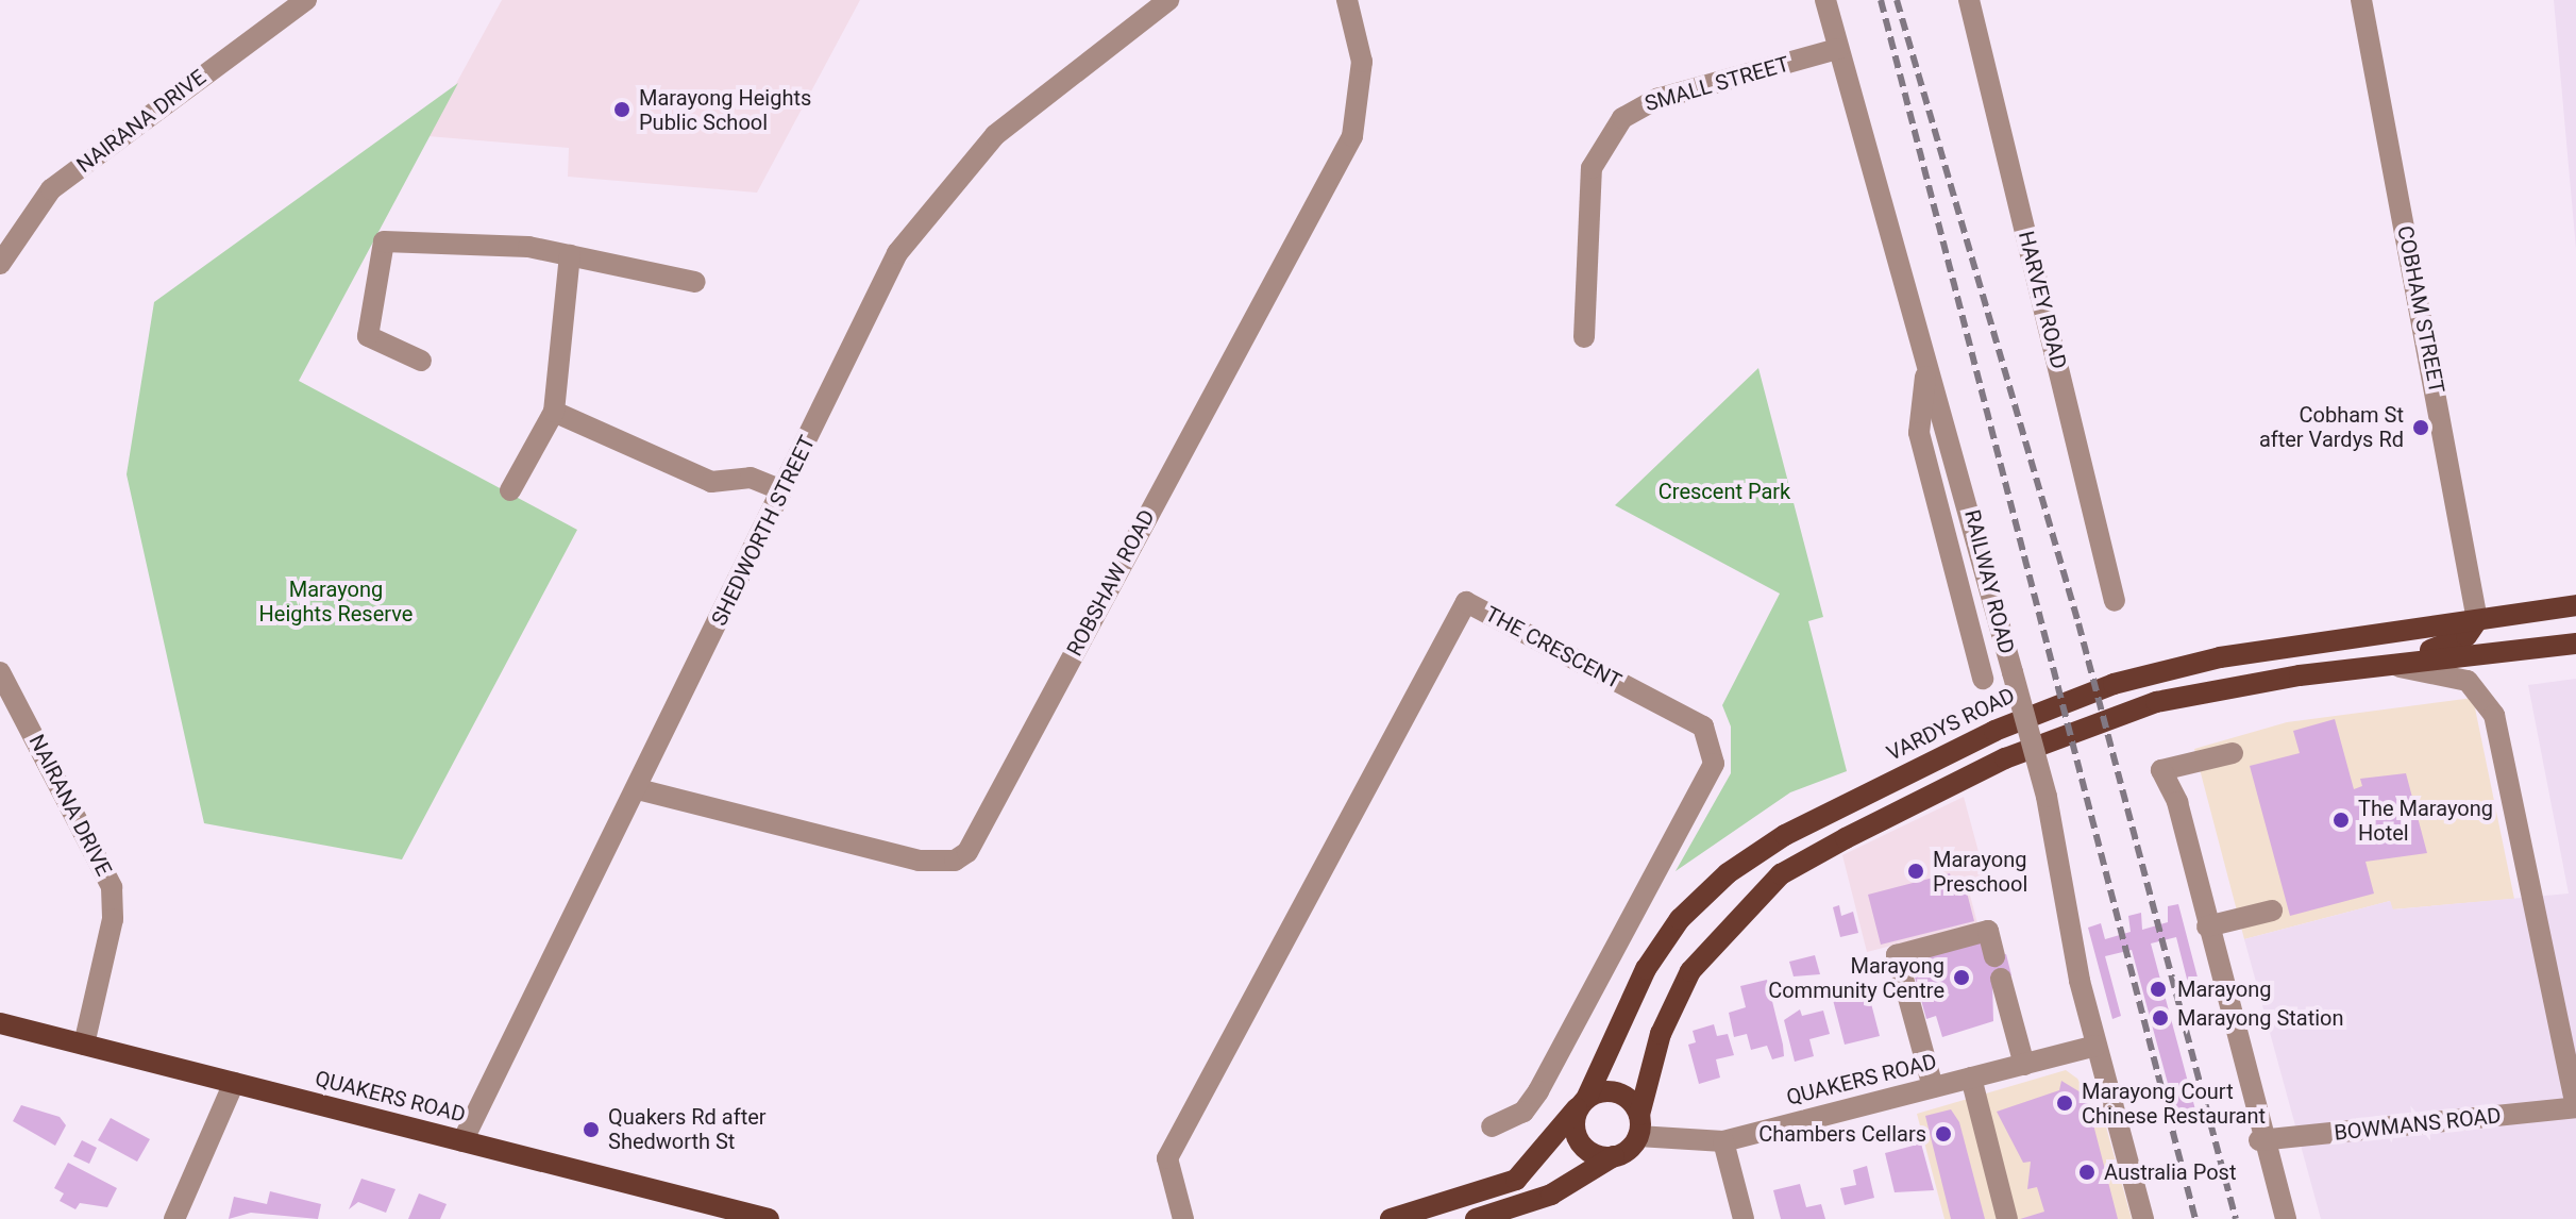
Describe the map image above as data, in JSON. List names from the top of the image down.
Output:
{
  "streets": {
    "main road": ["VARDYS ROAD", "QUAKERS ROAD"],
    "street": [
      "SMALL STREET",
      "NAIRANA DRIVE",
      "HARVEY ROAD",
      "COBHAM STREET",
      "SHEDWORTH STREET",
      "RAILWAY ROAD",
      "ROBSHAW ROAD",
      "THE CRESCENT",
      "BOWMANS ROAD"
    ]
  },
  "crossings": [
    ["SMALL STREET", "RAILWAY ROAD"],
    ["NAIRANA DRIVE", "QUAKERS ROAD"],
    ["COBHAM STREET", "VARDYS ROAD"],
    ["SHEDWORTH STREET", "ROBSHAW ROAD"],
    ["SHEDWORTH STREET", "QUAKERS ROAD"],
    ["RAILWAY ROAD", "QUAKERS ROAD"],
    ["VARDYS ROAD", "QUAKERS ROAD"]
  ],
  "parks": ["Crescent Park", "Marayong Heights Reserve"],
  "places": [
    "Marayong Heights Public School",
    "Cobham St after Vardys Rd",
    "The Marayong Hotel",
    "Marayong Preschool",
    "Marayong Community Centre",
    "Marayong",
    "Marayong Station",
    "Marayong Court Chinese Restaurant",
    "Quakers Rd after Shedworth St",
    "Chambers Cellars",
    "Australia Post"
  ]
}
